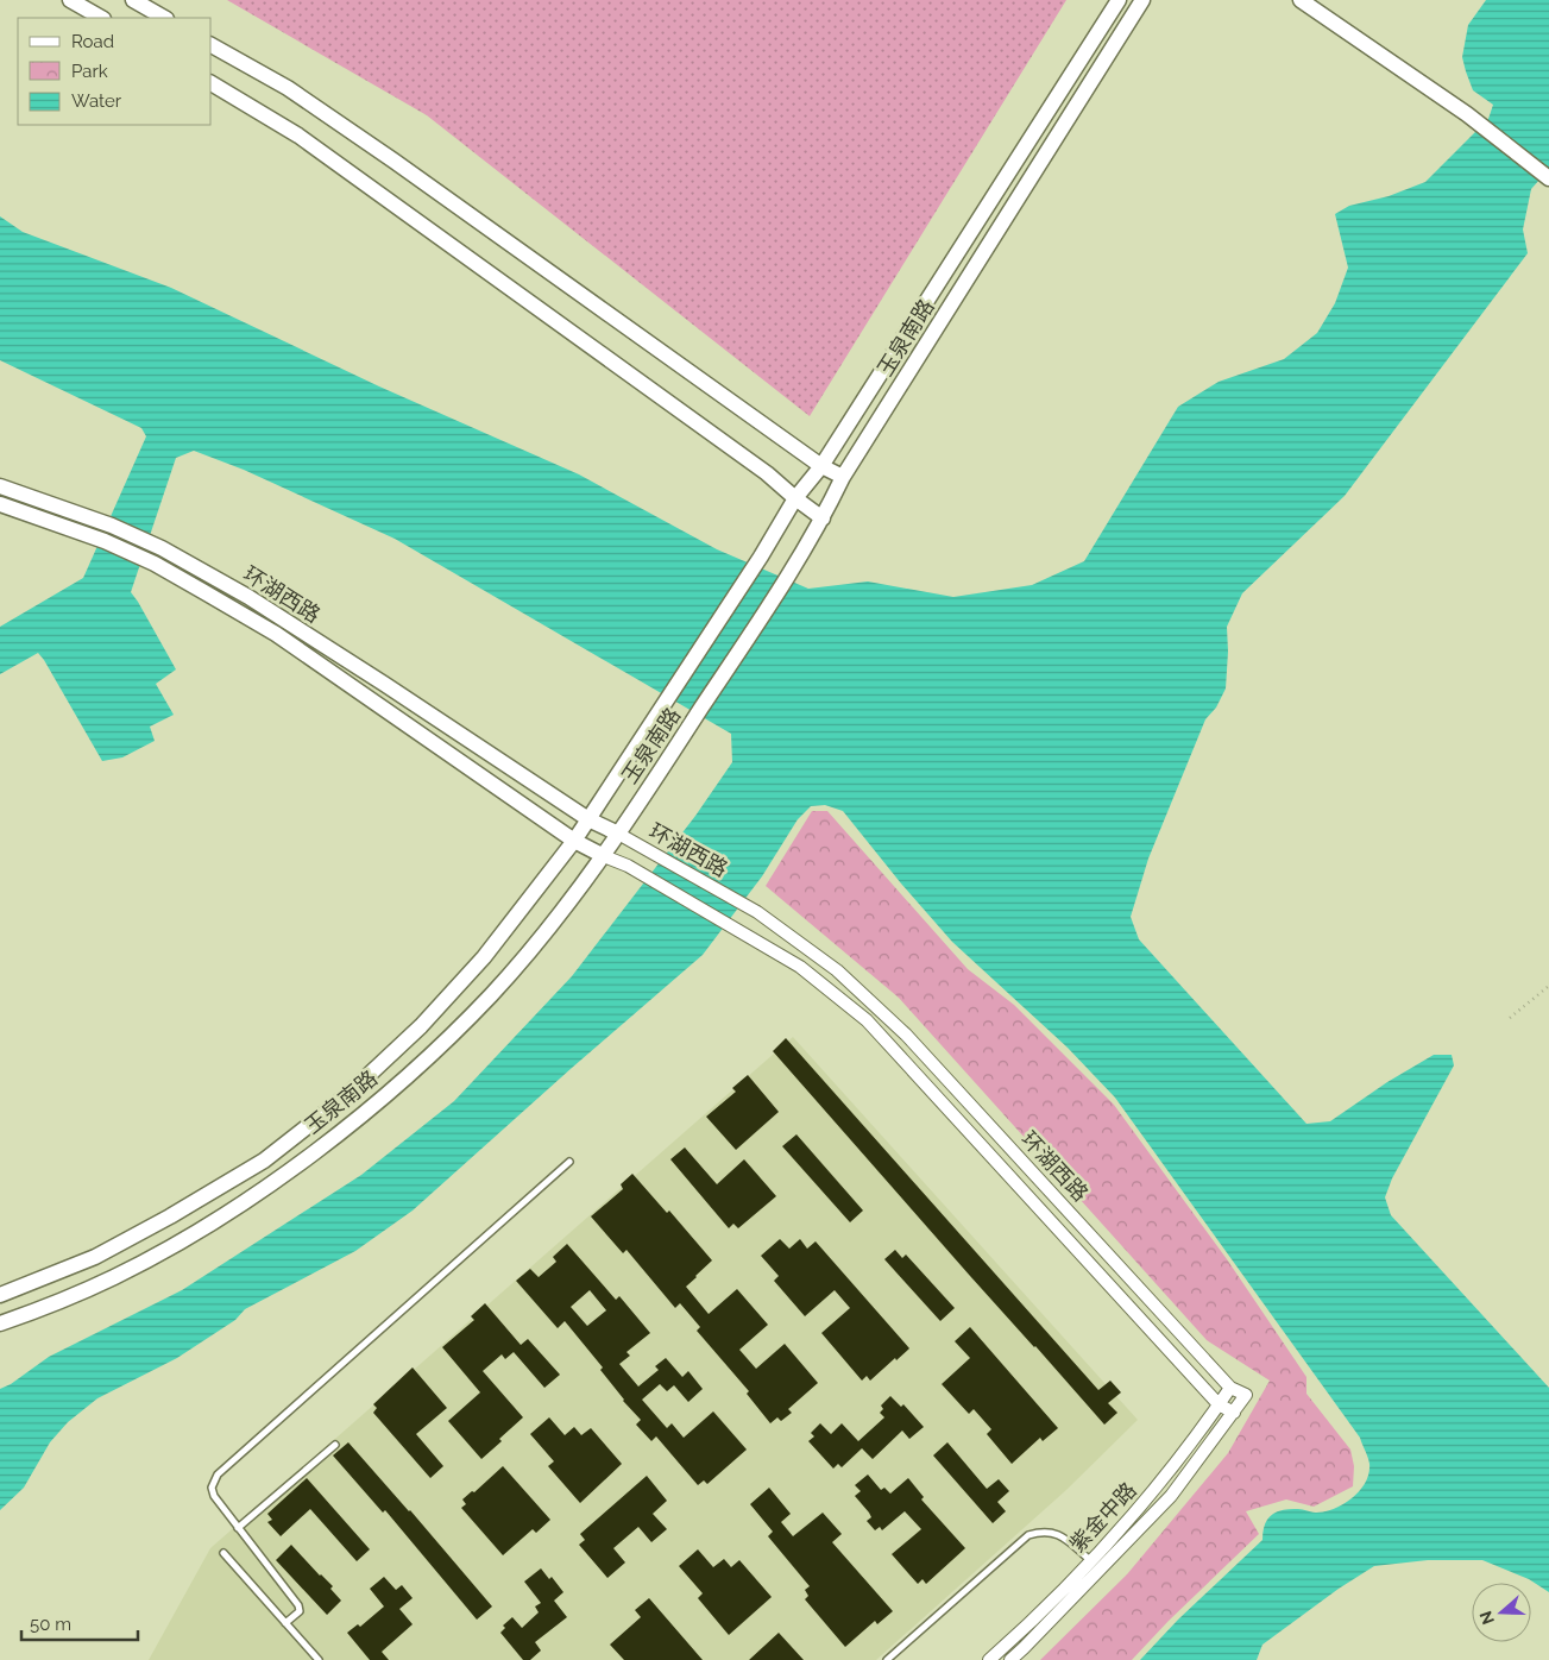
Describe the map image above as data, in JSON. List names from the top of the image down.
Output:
{
  "streets": {
    "street": ["玉泉南路", "环湖西路", "紫金中路"]
  },
  "crossings": [
    ["玉泉南路", "环湖西路"],
    ["环湖西路", "紫金中路"]
  ],
  "legend": ["Road", "Park", "Water"],
  "scale_bar": "50 m",
  "north": "left"
}
